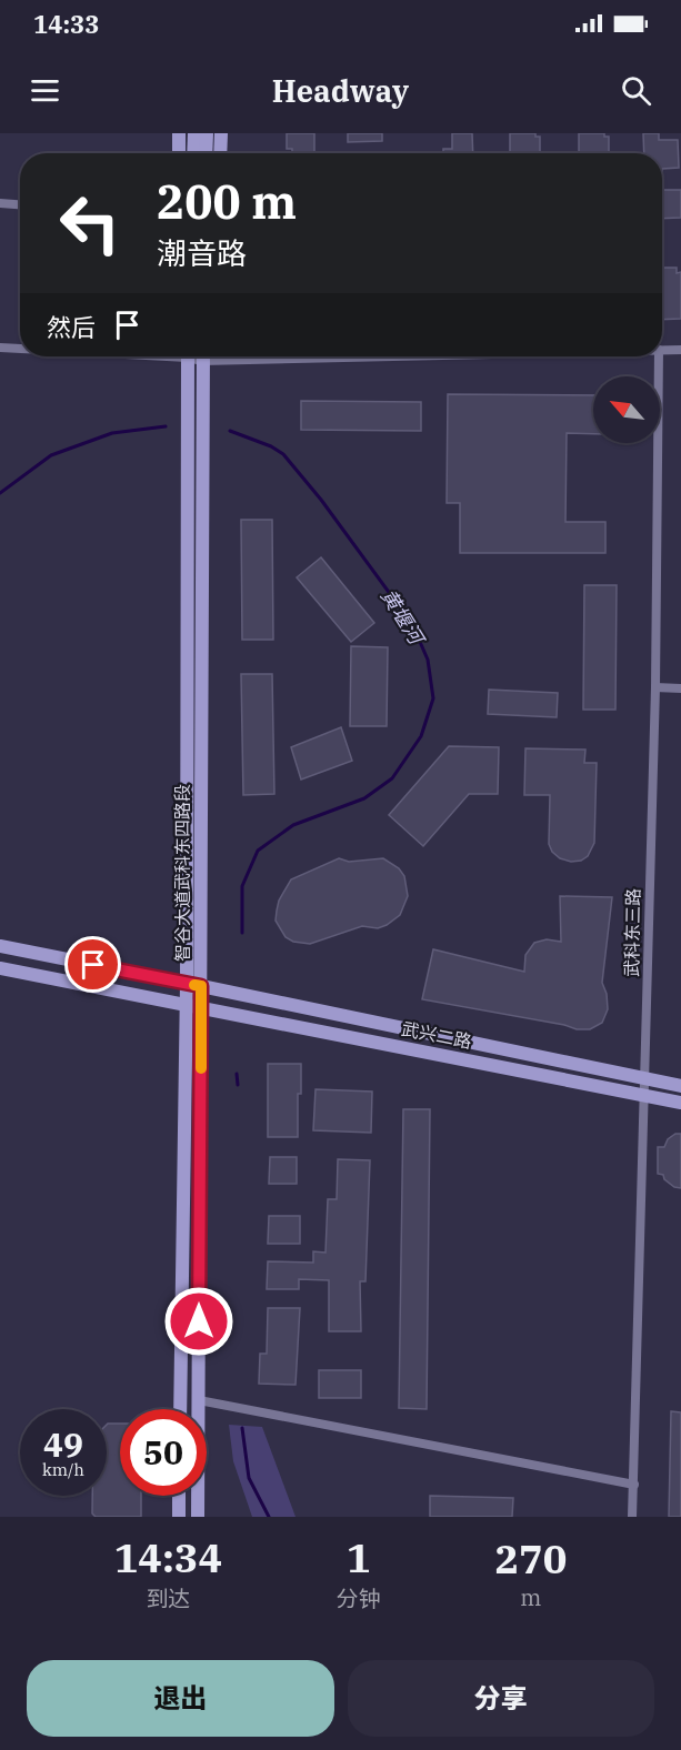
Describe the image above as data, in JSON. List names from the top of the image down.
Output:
{
  "streets": {
    "main road": ["智谷大道武科东四路段", "武兴二路"],
    "street": ["武科东三路"]
  },
  "crossings": [
    ["智谷大道武科东四路段", "武兴二路"],
    ["武科东三路", "武兴二路"]
  ],
  "water": ["黄堰河"],
  "north": "top left",
  "page": {
    "status": "14:33",
    "header": "Headway",
    "turn": ["200 m", "潮音路"],
    "then": "然后",
    "speed": "49 km/h",
    "limit": "50",
    "eta": [
      "14:34",
      "到达",
      "1",
      "分钟",
      "270",
      "m"
    ],
    "buttons": ["退出", "分享"]
  }
}
